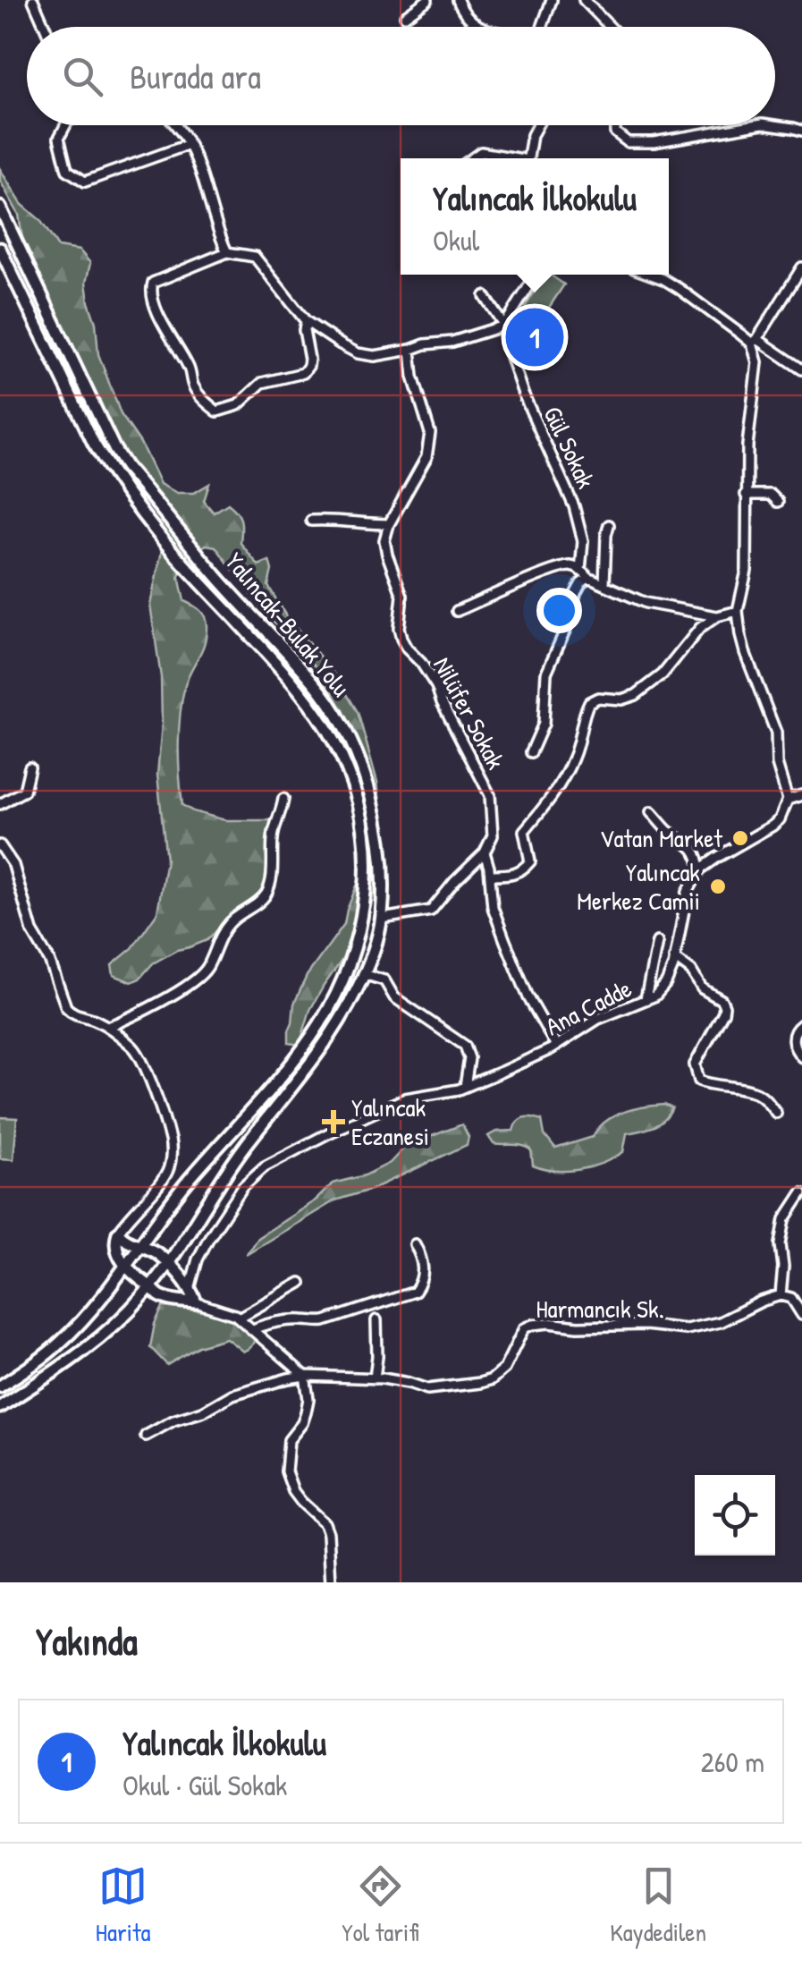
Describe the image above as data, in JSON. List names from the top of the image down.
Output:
{
  "streets": {
    "main road": ["Yalıncak-Bulak Yolu"],
    "street": [
      "Gül Sokak",
      "Nilüfer Sokak",
      "Ana Cadde",
      "Harmancık Sk."
    ]
  },
  "crossings": [
    ["Nilüfer Sokak", "Ana Cadde"]
  ],
  "places": {
    "other": ["Vatan Market", "Yalıncak Merkez Camii"],
    "health": ["Yalıncak Eczanesi"]
  },
  "page": {
    "search": "Burada ara",
    "popup": ["Yalıncak İlkokulu", "Okul"],
    "pins": "1",
    "heading": "Yakında",
    "list": [
      {
        "mark": "1",
        "name": "Yalıncak İlkokulu",
        "note": "Okul · Gül Sokak",
        "value": "260 m"
      }
    ],
    "nav": ["Harita", "Yol tarifi", "Kaydedilen"]
  }
}
